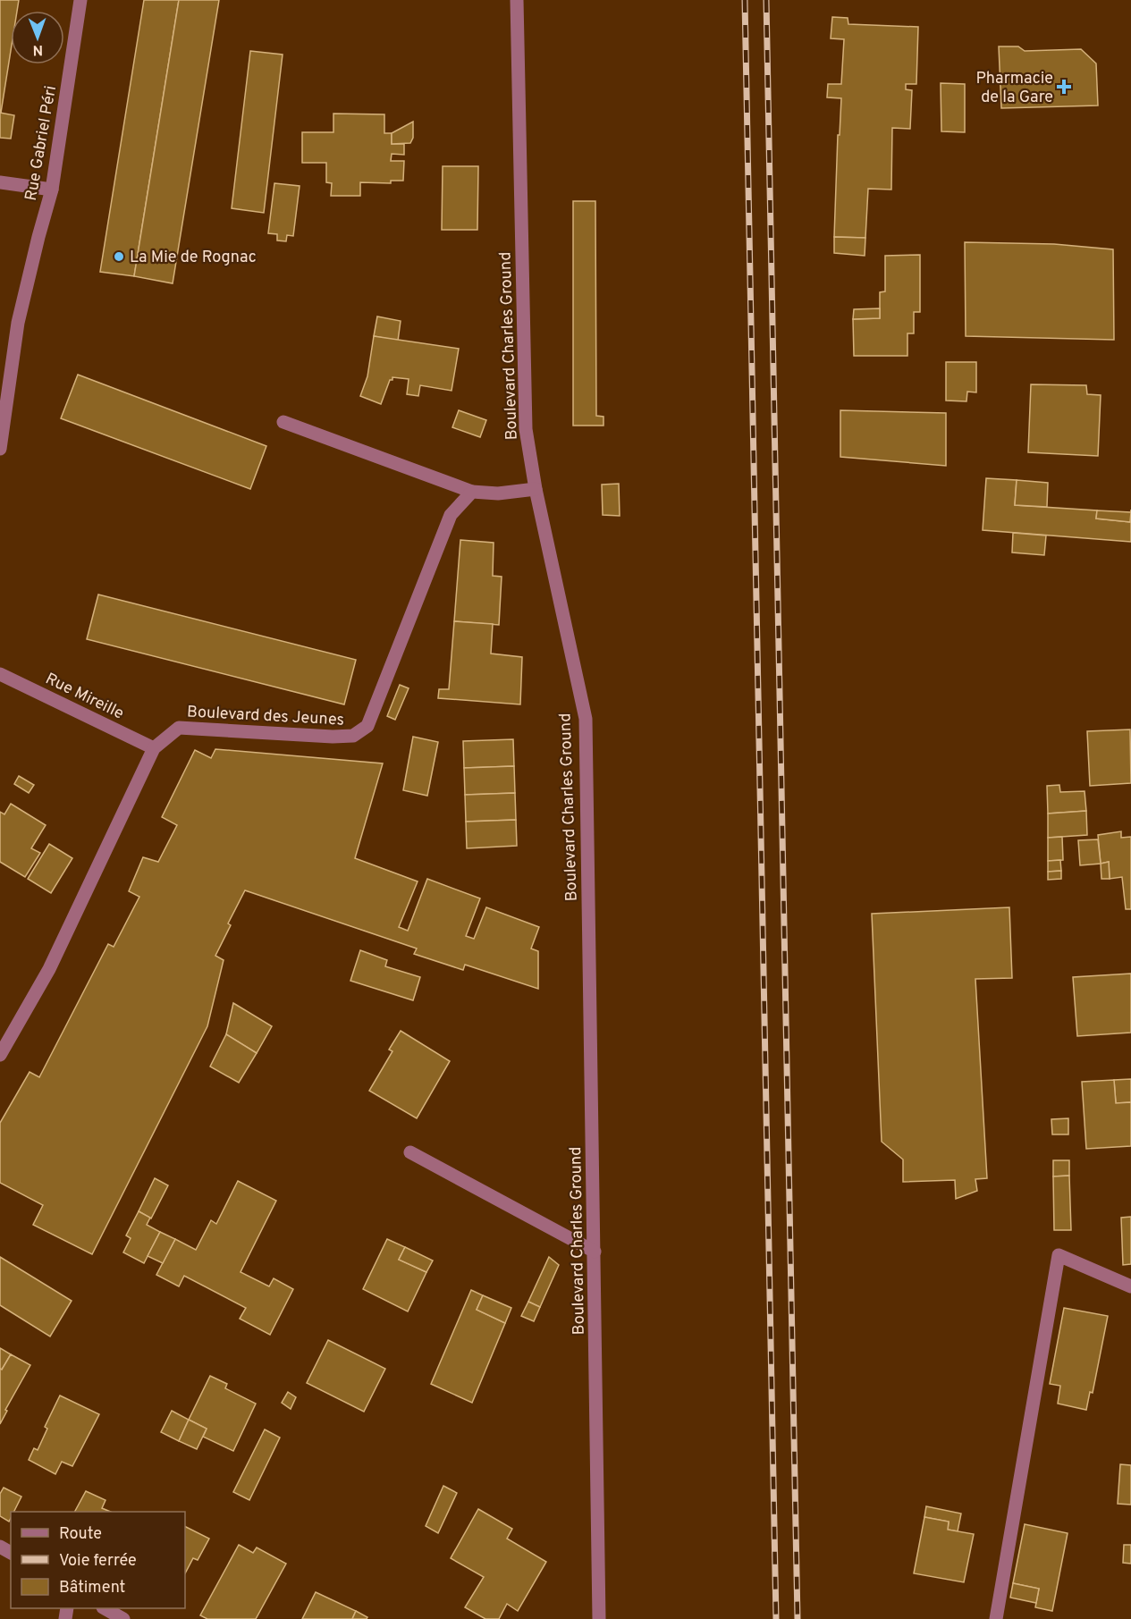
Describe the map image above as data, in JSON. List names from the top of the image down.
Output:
{
  "streets": {
    "street": [
      "Rue Gabriel Péri",
      "Boulevard Charles Ground",
      "Rue Mireille",
      "Boulevard des Jeunes"
    ]
  },
  "crossings": [
    ["Rue Mireille", "Boulevard des Jeunes"]
  ],
  "places": {
    "health": ["Pharmacie de la Gare"],
    "other": ["La Mie de Rognac"]
  },
  "legend": ["Route", "Voie ferrée", "Bâtiment"],
  "north": "bottom"
}
